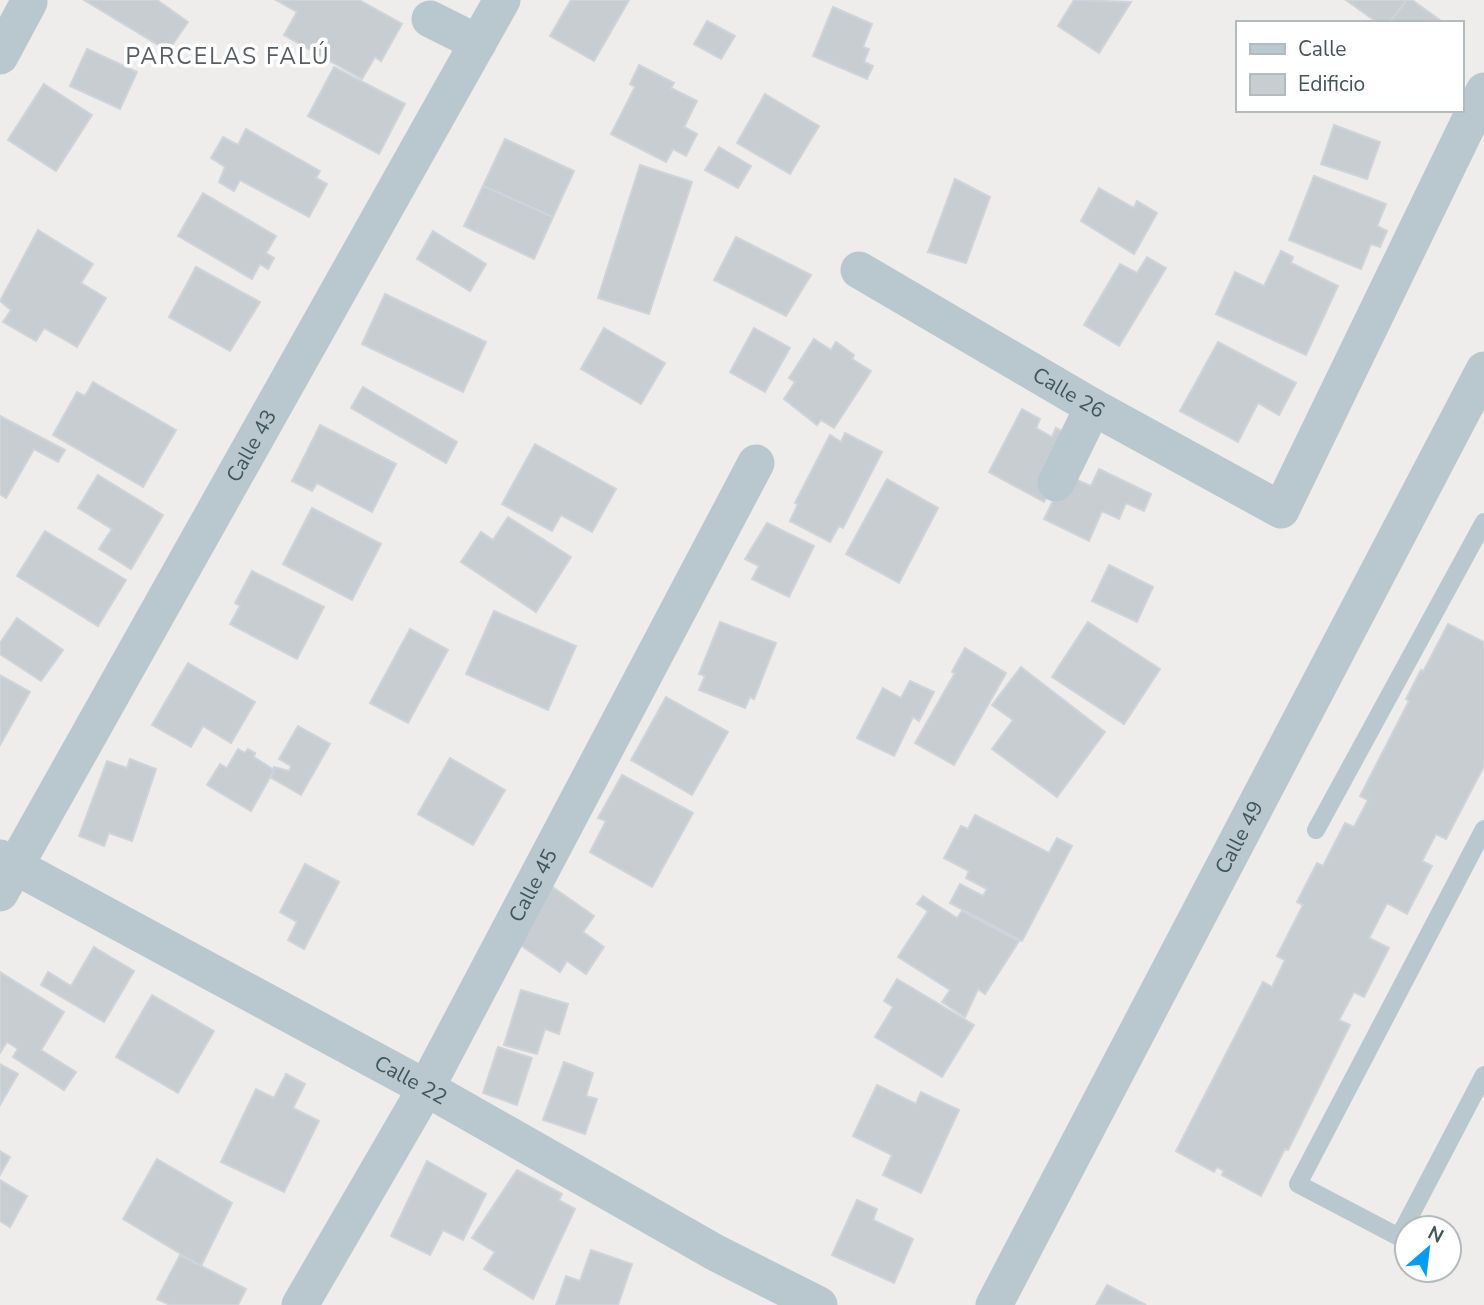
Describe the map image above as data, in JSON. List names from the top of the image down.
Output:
{
  "streets": {
    "street": [
      "Calle 26",
      "Calle 43",
      "Calle 49",
      "Calle 45",
      "Calle 22"
    ]
  },
  "crossings": [
    ["Calle 43", "Calle 22"],
    ["Calle 45", "Calle 22"]
  ],
  "districts": ["PARCELAS FALÚ"],
  "legend": ["Calle", "Edificio"],
  "north": "top right"
}
